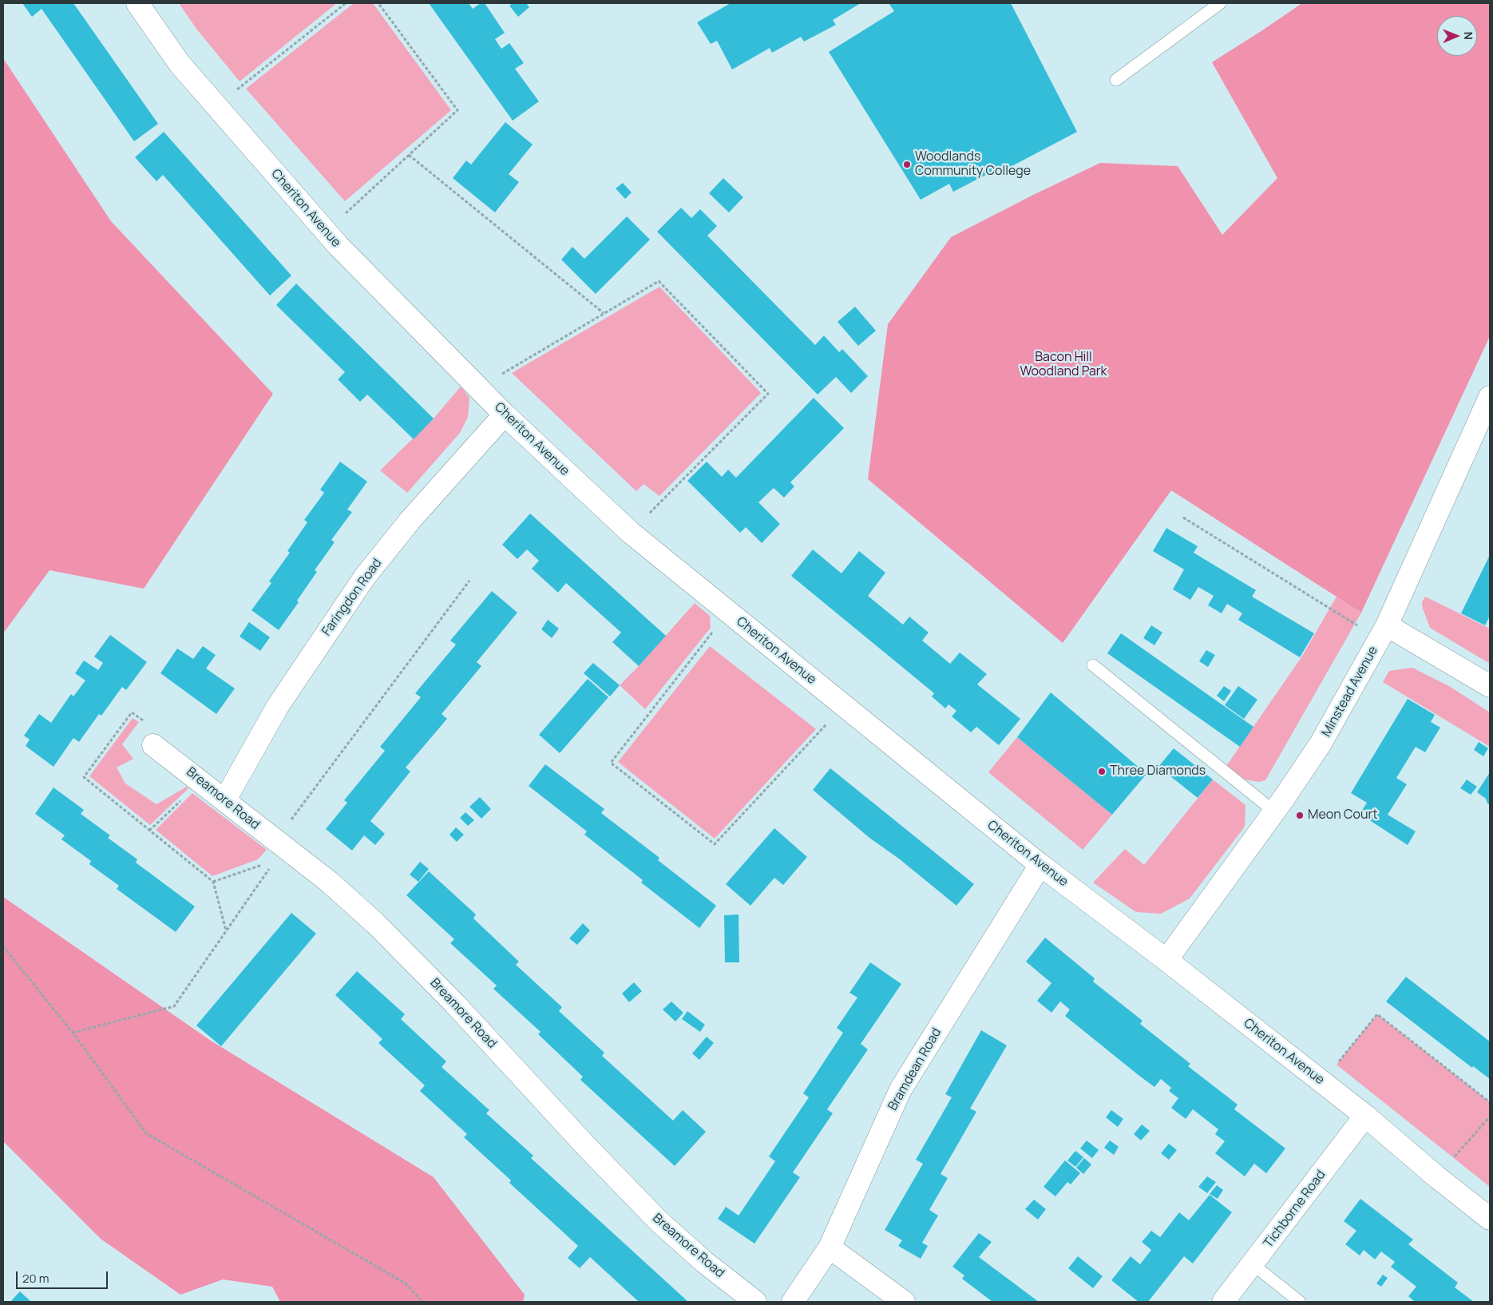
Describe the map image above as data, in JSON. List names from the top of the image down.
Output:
{
  "streets": {
    "street": [
      "Cheriton Avenue",
      "Faringdon Road",
      "Minstead Avenue",
      "Breamore Road",
      "Bramdean Road",
      "Tichborne Road"
    ]
  },
  "crossings": [
    ["Cheriton Avenue", "Faringdon Road"],
    ["Cheriton Avenue", "Minstead Avenue"],
    ["Cheriton Avenue", "Bramdean Road"],
    ["Cheriton Avenue", "Tichborne Road"],
    ["Faringdon Road", "Breamore Road"]
  ],
  "parks": ["Bacon Hill Woodland Park"],
  "places": ["Woodlands Community College", "Three Diamonds", "Meon Court"],
  "scale_bar": "20 m",
  "north": "right"
}
